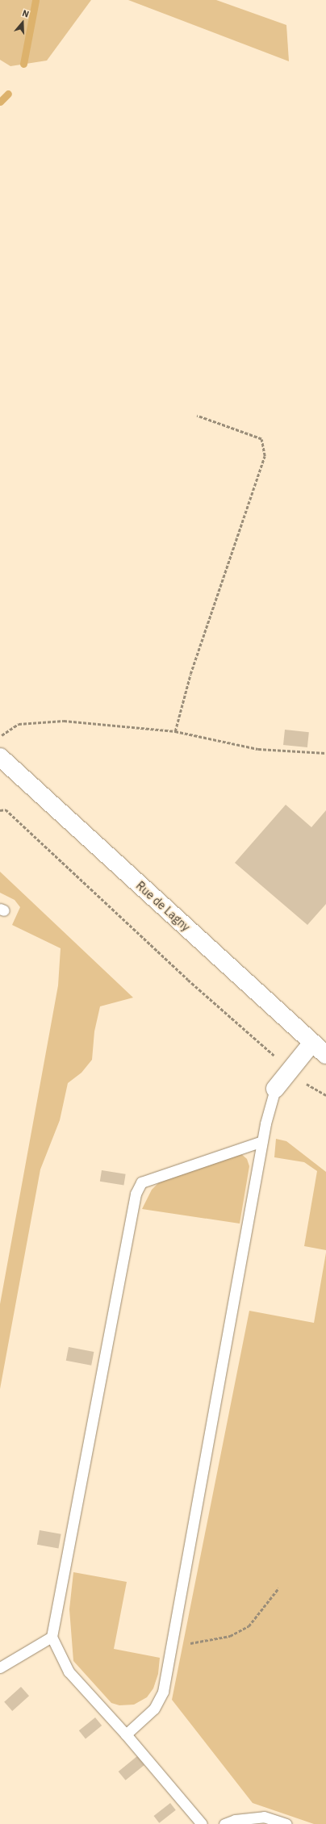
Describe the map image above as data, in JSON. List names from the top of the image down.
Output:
{
  "streets": {
    "main road": ["Rue de Lagny"]
  },
  "north": "top"
}
